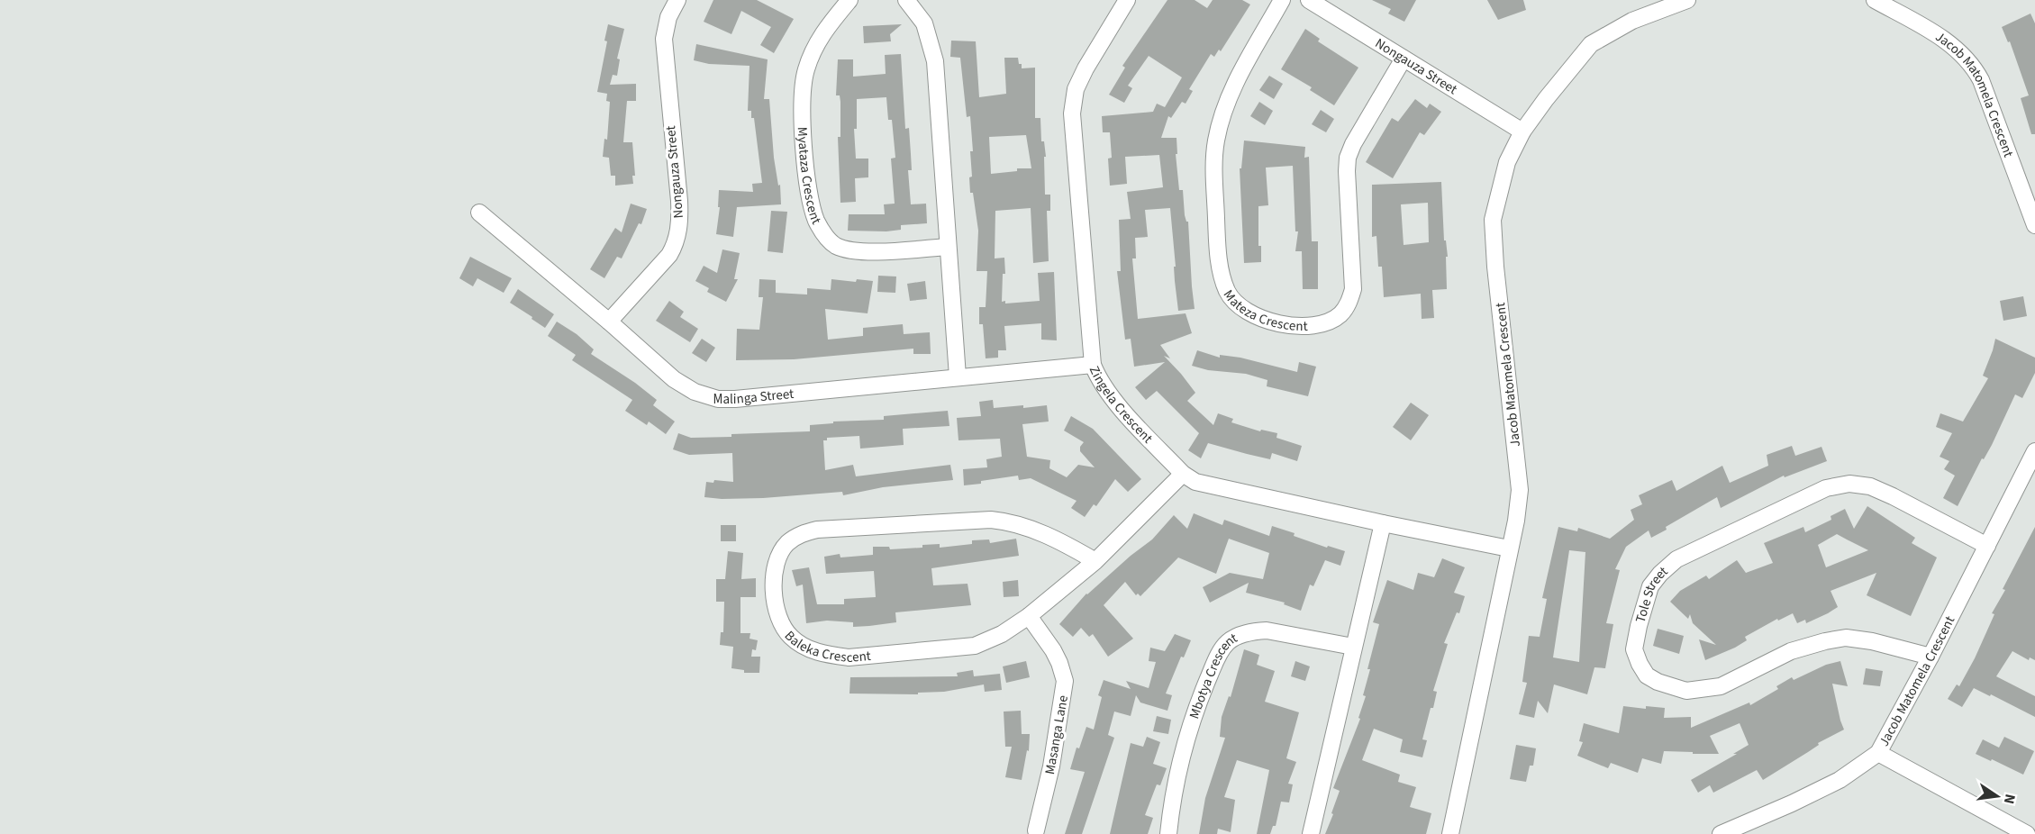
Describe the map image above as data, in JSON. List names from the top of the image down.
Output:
{
  "streets": {
    "street": [
      "Nongauza Street",
      "Jacob Matomela Crescent",
      "Myataza Crescent",
      "Mateza Crescent",
      "Malinga Street",
      "Zingela Crescent",
      "Tole Street",
      "Baleka Crescent",
      "Mbotya Crescent",
      "Masanga Lane"
    ]
  },
  "crossings": [
    ["Nongauza Street", "Jacob Matomela Crescent"],
    ["Nongauza Street", "Mateza Crescent"],
    ["Nongauza Street", "Malinga Street"],
    ["Jacob Matomela Crescent", "Zingela Crescent"],
    ["Jacob Matomela Crescent", "Tole Street"],
    ["Malinga Street", "Zingela Crescent"],
    ["Zingela Crescent", "Baleka Crescent"],
    ["Baleka Crescent", "Masanga Lane"]
  ],
  "north": "right"
}
